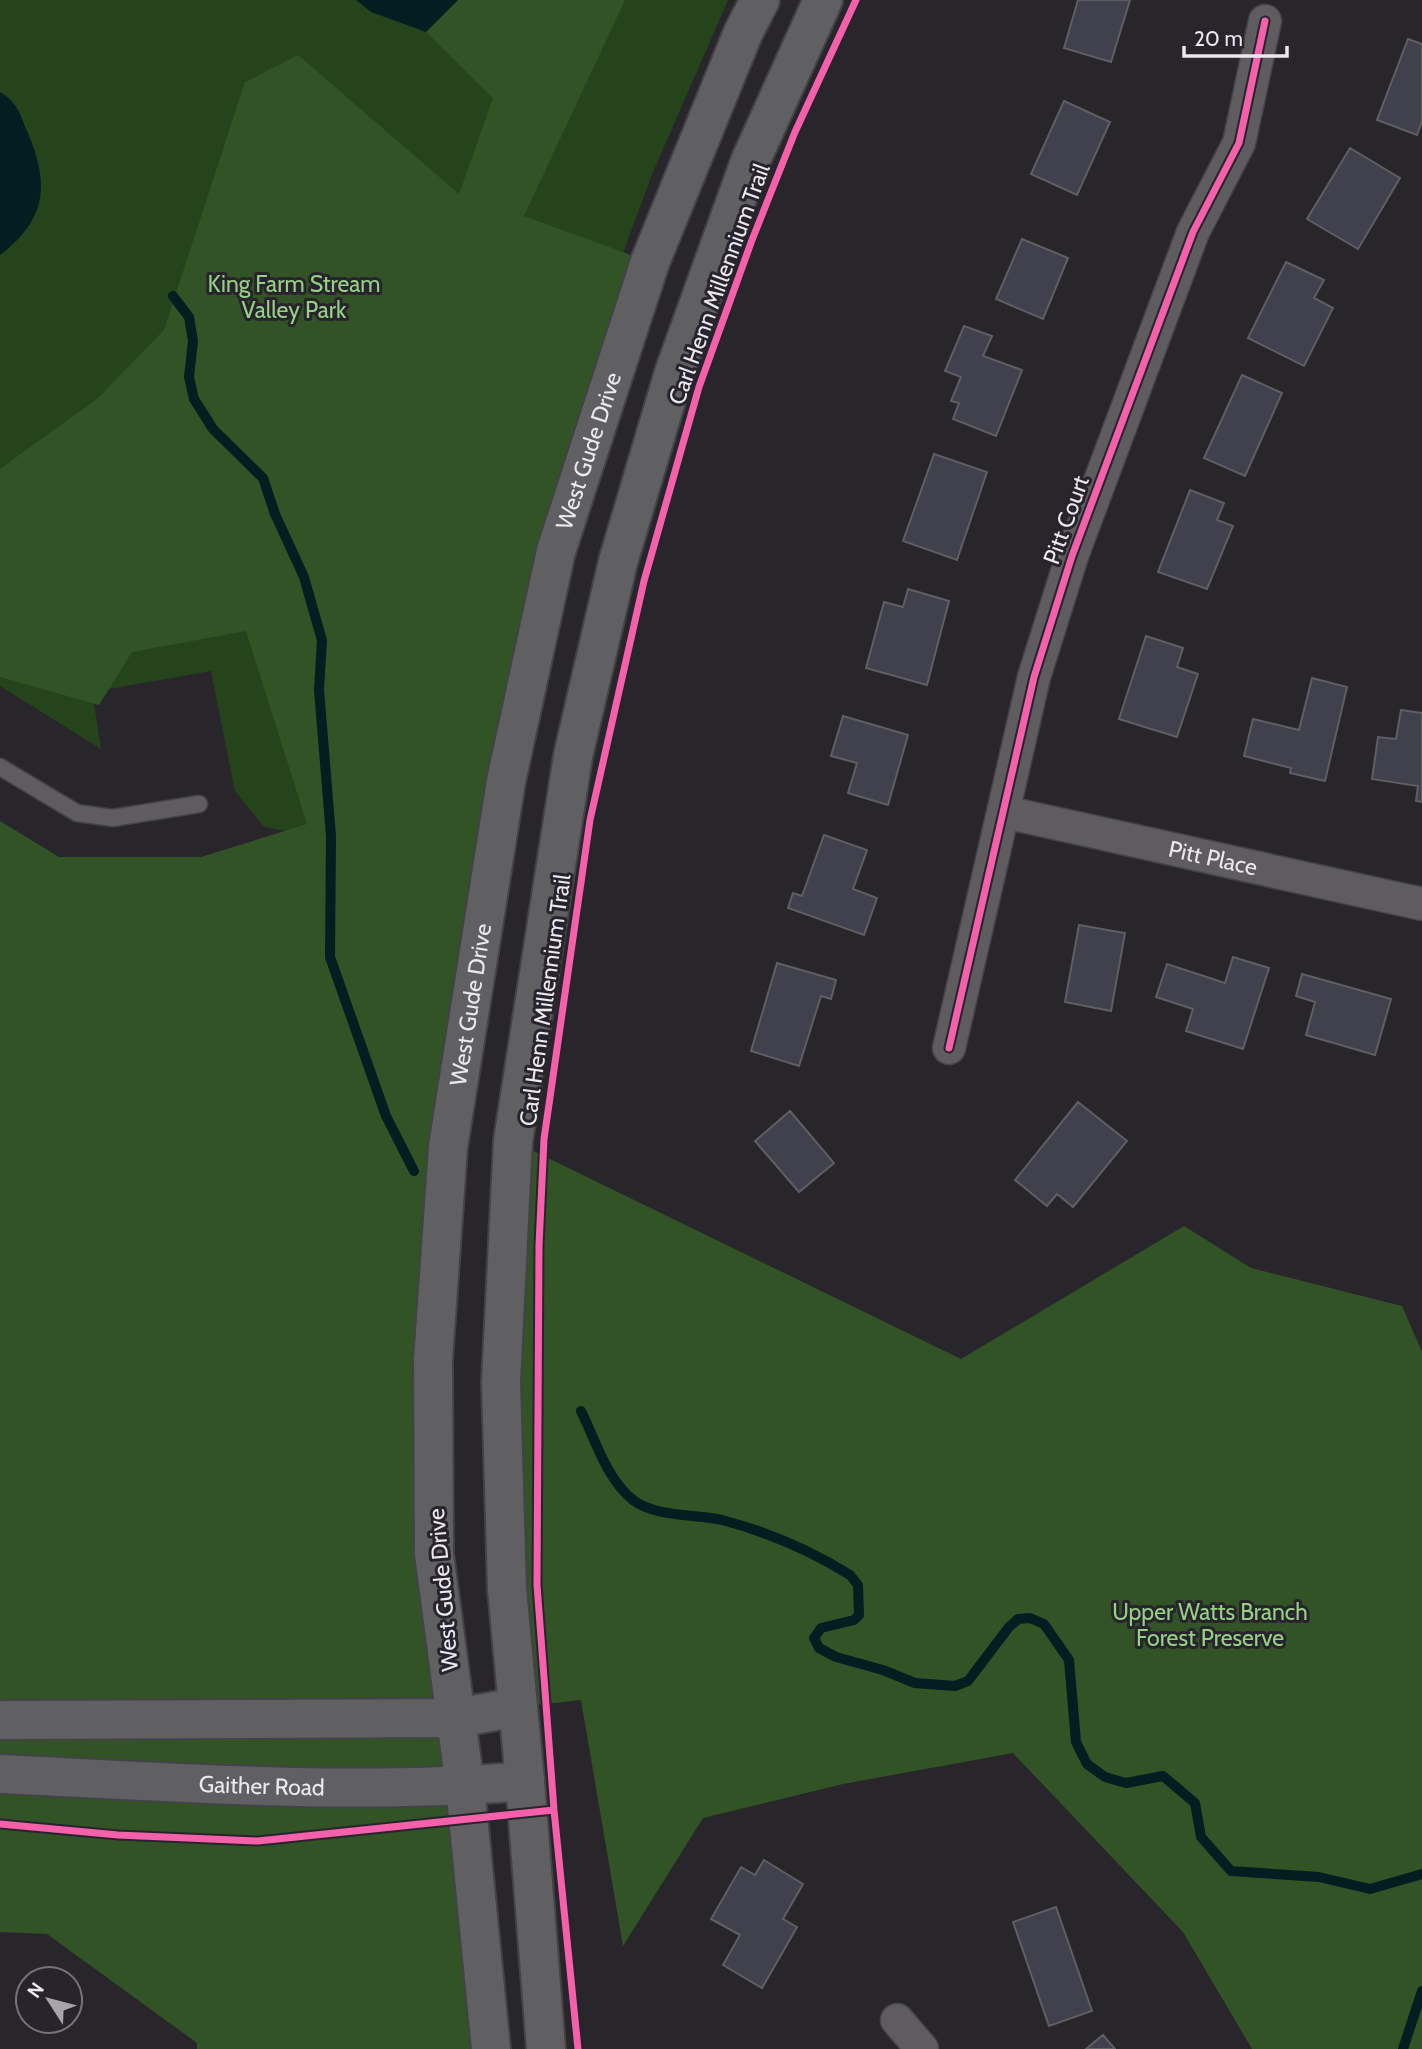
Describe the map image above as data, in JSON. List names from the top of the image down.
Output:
{
  "streets": {
    "main road": ["West Gude Drive", "Gaither Road"],
    "street": ["Pitt Court", "Pitt Place"],
    "cycle path": ["Carl Henn Millennium Trail"]
  },
  "crossings": [
    ["West Gude Drive", "Gaither Road"],
    ["Pitt Court", "Pitt Place"]
  ],
  "parks": ["King Farm Stream Valley Park", "Upper Watts Branch Forest Preserve"],
  "scale_bar": "20 m",
  "north": "top left"
}
